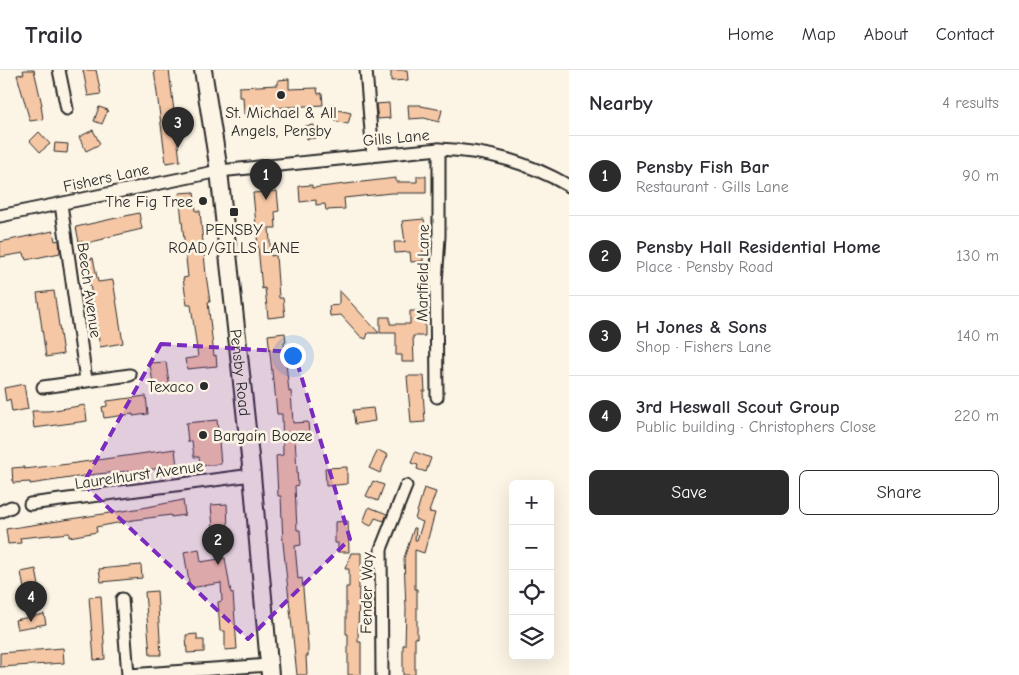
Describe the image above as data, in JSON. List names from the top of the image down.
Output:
{
  "streets": {
    "main road": ["Pensby Road"],
    "street": [
      "Gills Lane",
      "Fishers Lane",
      "Marlfield Lane",
      "Beech Avenue",
      "Laurelhurst Avenue",
      "Fender Way"
    ]
  },
  "crossings": [
    ["Gills Lane", "Fishers Lane"],
    ["Gills Lane", "Marlfield Lane"],
    ["Gills Lane", "Pensby Road"],
    ["Fishers Lane", "Beech Avenue"],
    ["Fishers Lane", "Pensby Road"],
    ["Pensby Road", "Laurelhurst Avenue"]
  ],
  "places": {
    "other": [
      "St. Michael & All Angels, Pensby",
      "The Fig Tree",
      "Texaco",
      "Bargain Booze"
    ],
    "transit": ["PENSBY ROAD/GILLS LANE"]
  },
  "page": {
    "header": "Trailo",
    "nav": [
      "Home",
      "Map",
      "About",
      "Contact"
    ],
    "heading": ["Nearby", "4 results"],
    "pins": [
      "3",
      "1",
      "2",
      "4"
    ],
    "list": [
      {
        "mark": "1",
        "name": "Pensby Fish Bar",
        "note": "Restaurant · Gills Lane",
        "value": "90 m"
      },
      {
        "mark": "2",
        "name": "Pensby Hall Residential Home",
        "note": "Place · Pensby Road",
        "value": "130 m"
      },
      {
        "mark": "3",
        "name": "H Jones & Sons",
        "note": "Shop · Fishers Lane",
        "value": "140 m"
      },
      {
        "mark": "4",
        "name": "3rd Heswall Scout Group",
        "note": "Public building · Christophers Close",
        "value": "220 m"
      }
    ],
    "buttons": ["Save", "Share"],
    "map_buttons": ["+", "−"]
  }
}
